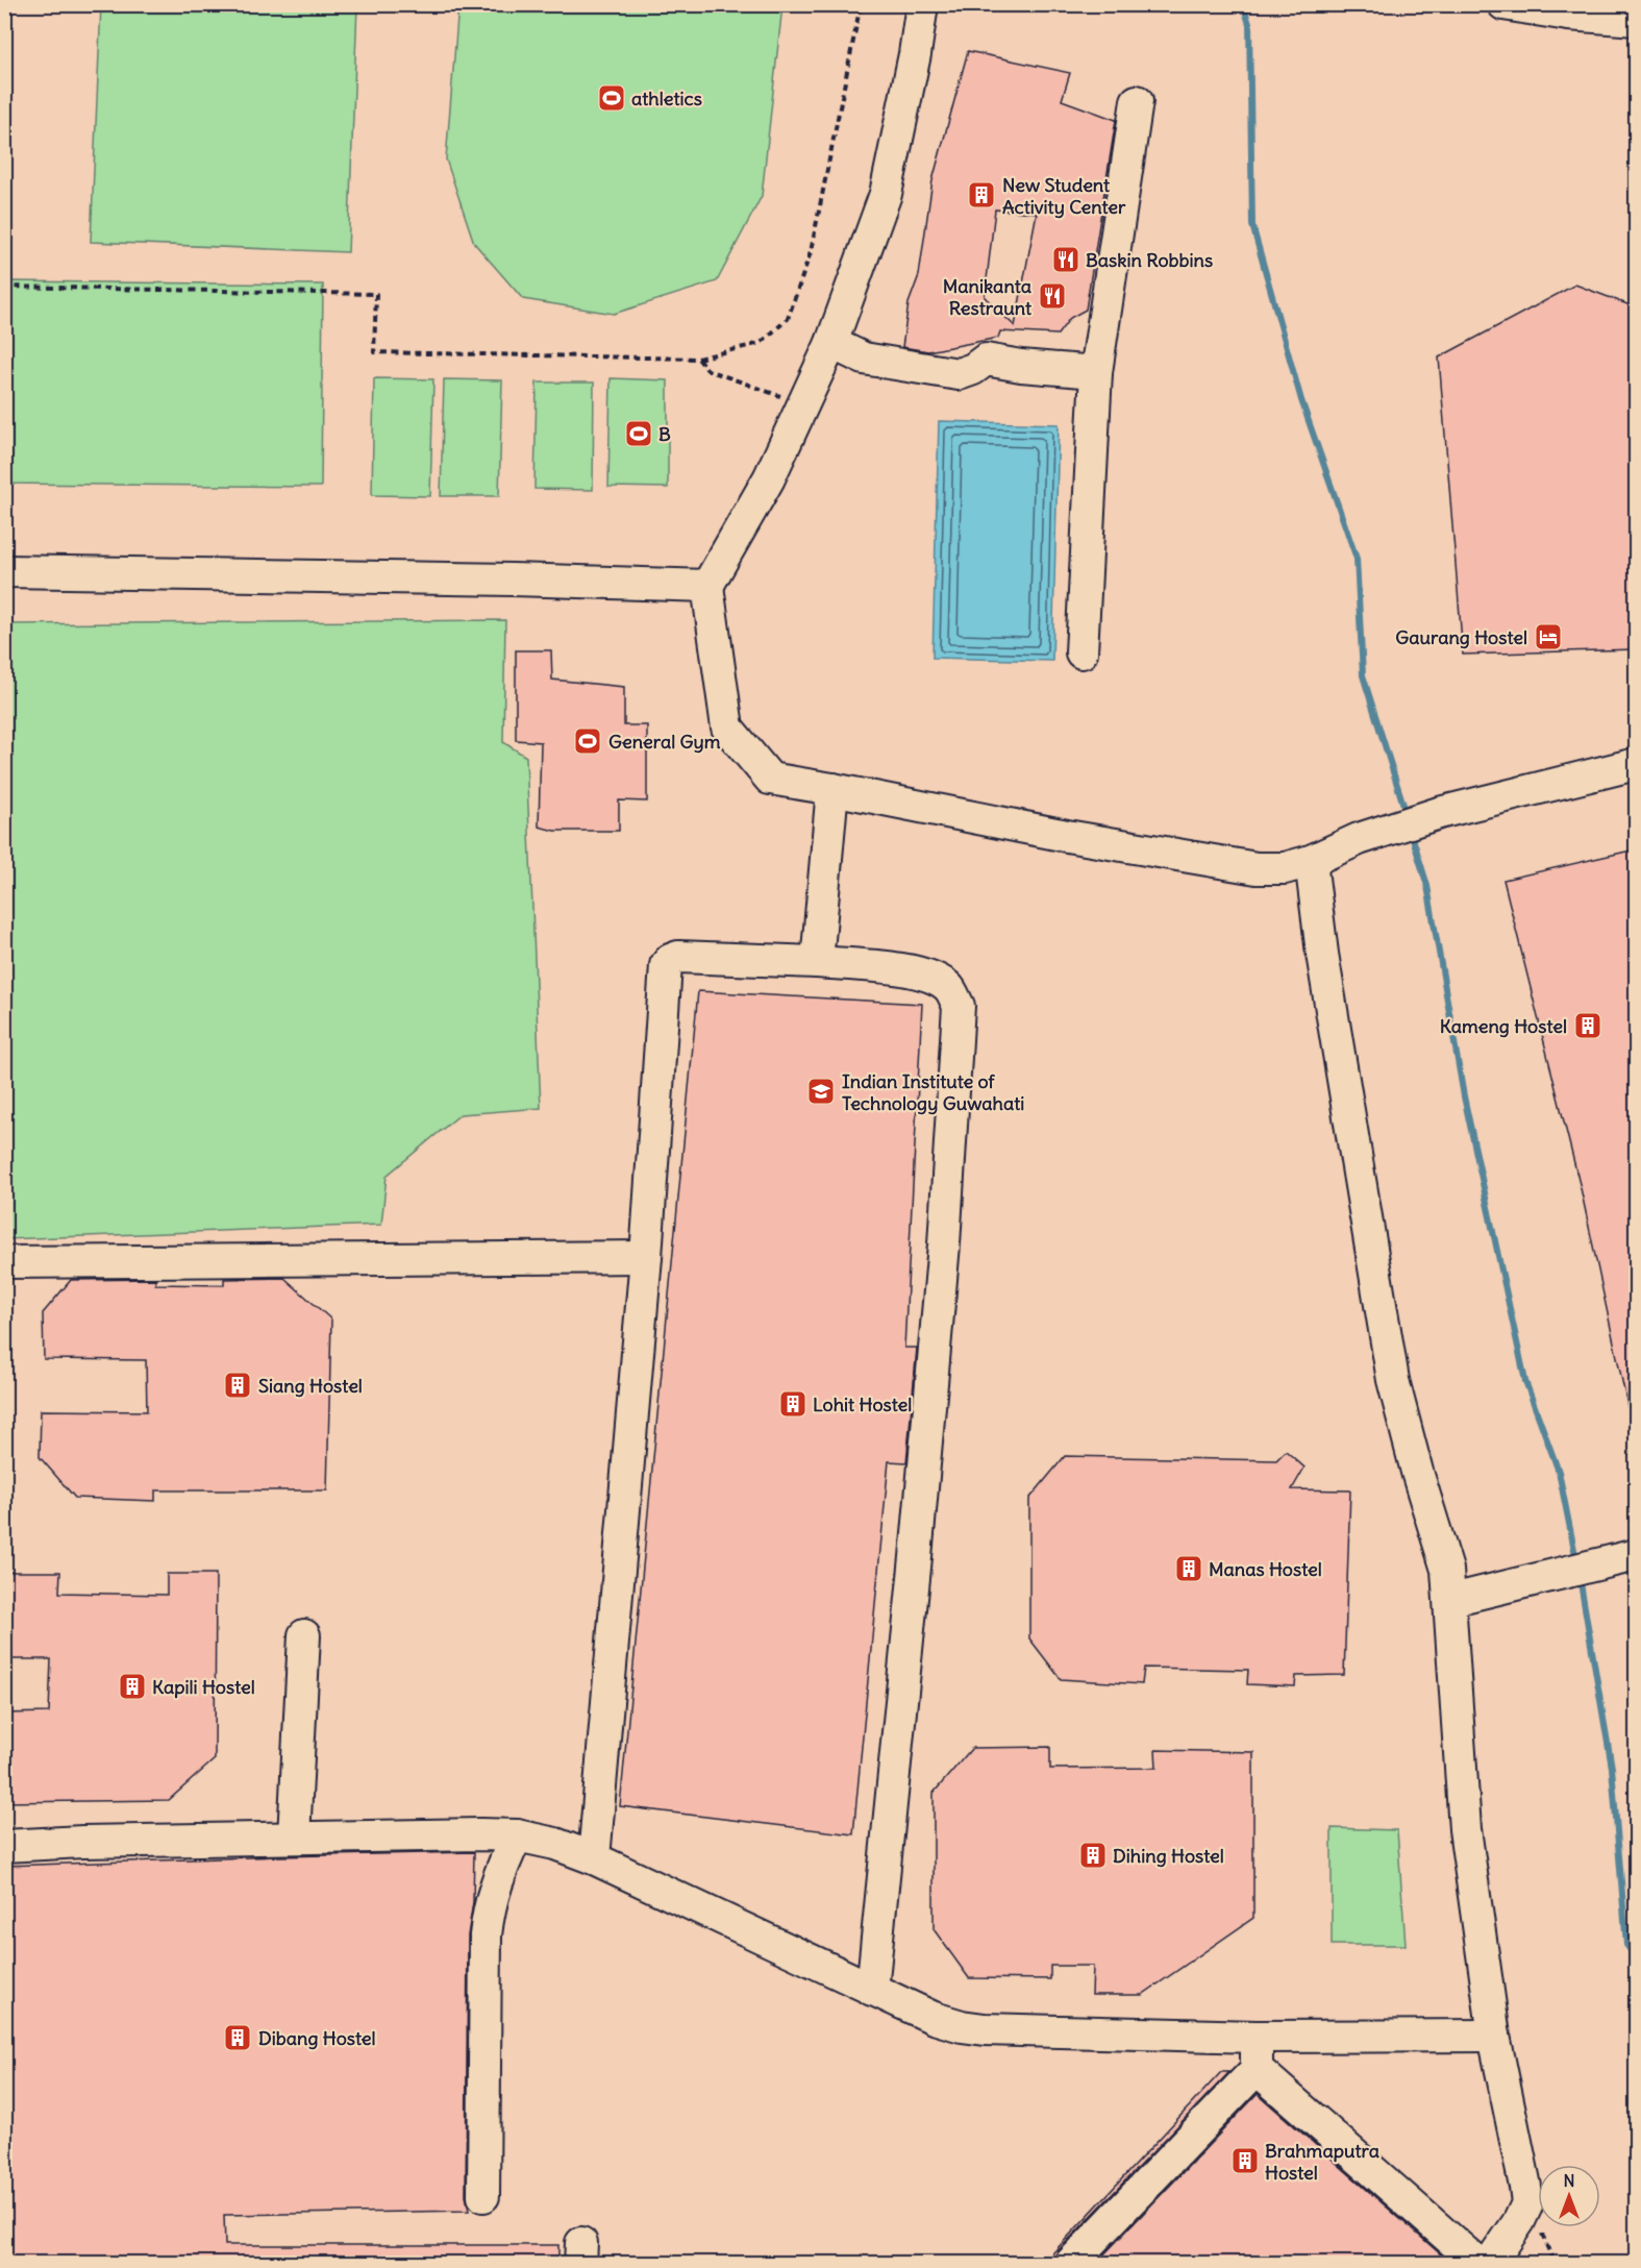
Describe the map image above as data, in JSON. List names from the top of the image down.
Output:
{
  "places": {
    "sports": ["athletics", "B", "General Gym"],
    "building": [
      "New Student Activity Center",
      "Kameng Hostel",
      "Siang Hostel",
      "Lohit Hostel",
      "Manas Hostel",
      "Kapili Hostel",
      "Dihing Hostel",
      "Dibang Hostel",
      "Brahmaputra Hostel"
    ],
    "restaurant": ["Baskin Robbins", "Manikanta Restraunt"],
    "hotel": ["Gaurang Hostel"],
    "school or university": ["Indian Institute of Technology Guwahati"]
  },
  "north": "top"
}
